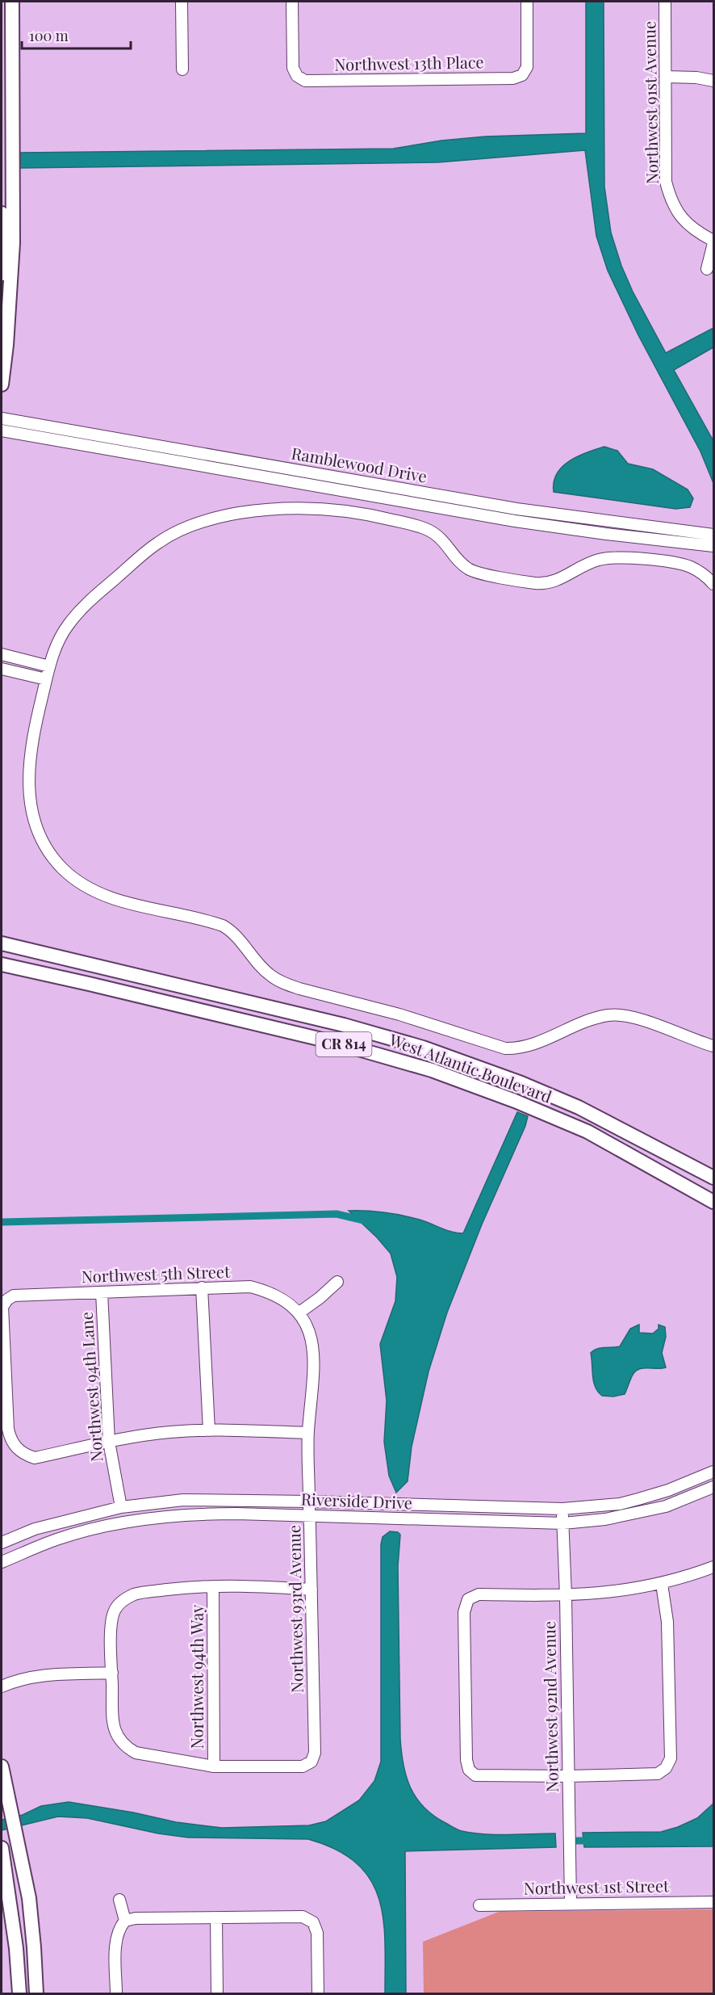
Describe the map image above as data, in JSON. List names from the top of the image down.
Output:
{
  "streets": {
    "main road": ["CR 814", "West Atlantic Boulevard"],
    "street": [
      "Northwest 13th Place",
      "Northwest 91st Avenue",
      "Ramblewood Drive",
      "Northwest 5th Street",
      "Northwest 94th Lane",
      "Riverside Drive",
      "Northwest 93rd Avenue",
      "Northwest 94th Way",
      "Northwest 92nd Avenue",
      "Northwest 1st Street"
    ]
  },
  "crossings": [
    ["Northwest 5th Street", "Northwest 94th Lane"],
    ["Northwest 5th Street", "Northwest 93rd Avenue"],
    ["Northwest 94th Lane", "Riverside Drive"],
    ["Riverside Drive", "Northwest 93rd Avenue"],
    ["Riverside Drive", "Northwest 92nd Avenue"],
    ["Northwest 93rd Avenue", "Northwest 94th Way"],
    ["Northwest 92nd Avenue", "Northwest 1st Street"]
  ],
  "scale_bar": "100 m"
}
